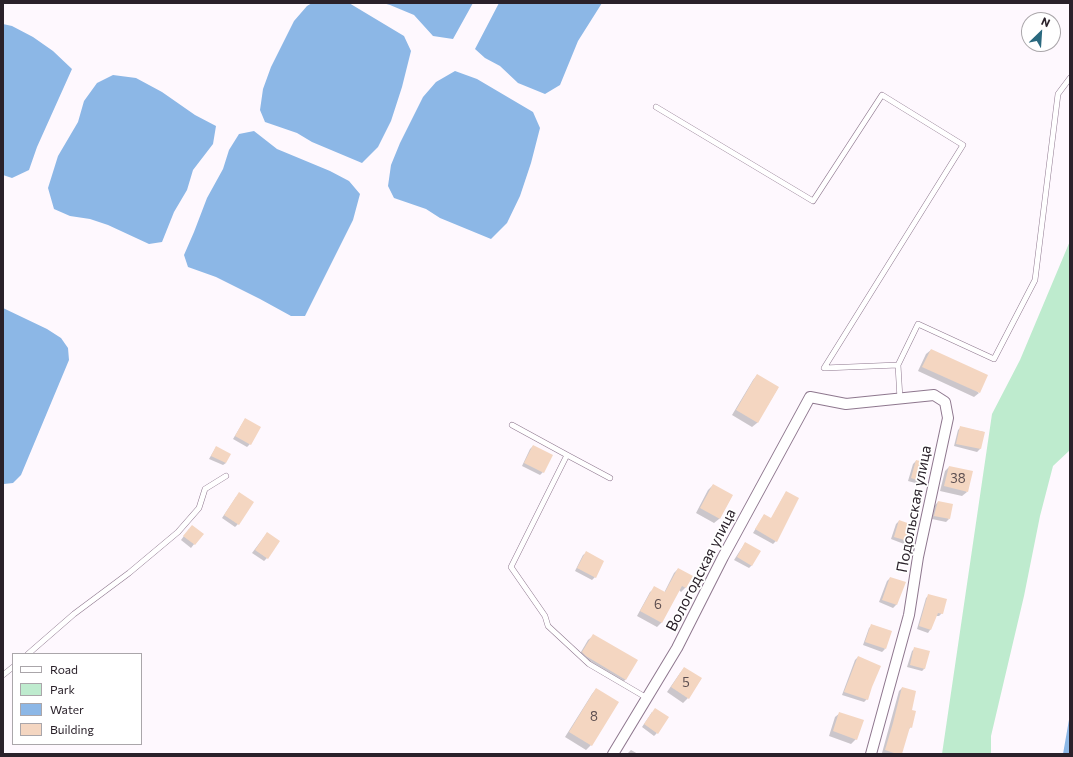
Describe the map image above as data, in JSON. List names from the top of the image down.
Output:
{
  "streets": {
    "street": ["Подольская улица", "Вологодская улица"]
  },
  "crossings": [
    ["Подольская улица", "Вологодская улица"]
  ],
  "house_numbers": [
    "38",
    "6",
    "5",
    "8"
  ],
  "legend": [
    "Road",
    "Park",
    "Water",
    "Building"
  ],
  "north": "top right"
}
